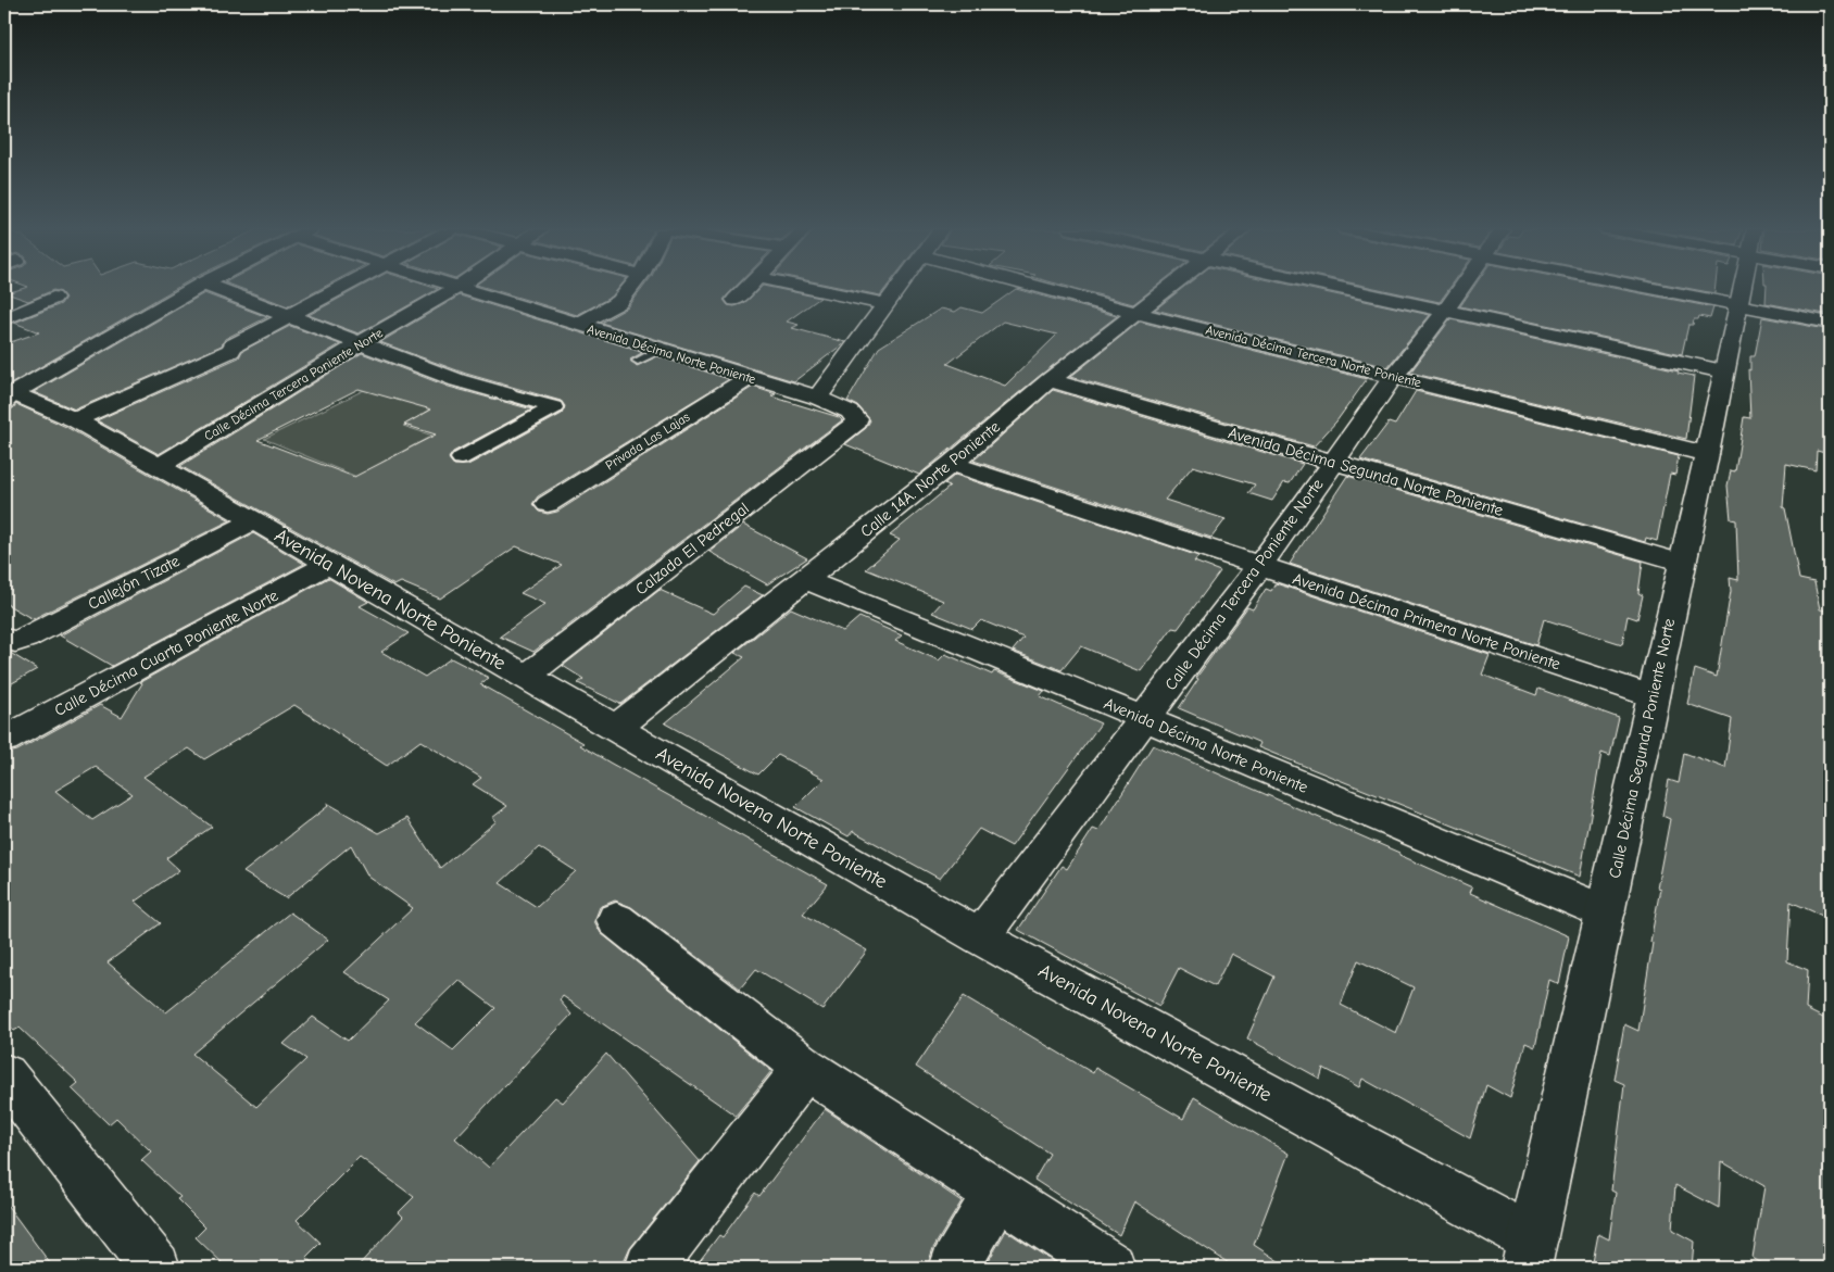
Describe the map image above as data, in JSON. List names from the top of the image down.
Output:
{
  "streets": {
    "street": [
      "Avenida Décima Norte Poniente",
      "Avenida Décima Tercera Norte Poniente",
      "Calle Décima Tercera Poniente Norte",
      "Privada Las Lajas",
      "Avenida Décima Segunda Norte Poniente",
      "Calle 14A. Norte Poniente",
      "Calzada El Pedregal",
      "Callejón Tizate",
      "Avenida Novena Norte Poniente",
      "Avenida Décima Primera Norte Poniente",
      "Calle Décima Cuarta Poniente Norte",
      "Calle Décima Segunda Poniente Norte"
    ]
  },
  "crossings": [
    ["Avenida Décima Norte Poniente", "Calle Décima Tercera Poniente Norte"],
    ["Avenida Décima Norte Poniente", "Privada Las Lajas"],
    ["Avenida Décima Norte Poniente", "Calle 14A. Norte Poniente"],
    ["Avenida Décima Norte Poniente", "Calzada El Pedregal"],
    ["Avenida Décima Norte Poniente", "Calle Décima Segunda Poniente Norte"],
    ["Avenida Décima Tercera Norte Poniente", "Calle Décima Tercera Poniente Norte"],
    ["Avenida Décima Tercera Norte Poniente", "Calle 14A. Norte Poniente"],
    ["Avenida Décima Tercera Norte Poniente", "Calle Décima Segunda Poniente Norte"],
    ["Calle Décima Tercera Poniente Norte", "Avenida Décima Segunda Norte Poniente"],
    ["Calle Décima Tercera Poniente Norte", "Avenida Novena Norte Poniente"],
    ["Calle Décima Tercera Poniente Norte", "Avenida Décima Primera Norte Poniente"],
    ["Avenida Décima Segunda Norte Poniente", "Calle 14A. Norte Poniente"],
    ["Avenida Décima Segunda Norte Poniente", "Calle Décima Segunda Poniente Norte"],
    ["Calle 14A. Norte Poniente", "Avenida Novena Norte Poniente"],
    ["Calle 14A. Norte Poniente", "Avenida Décima Primera Norte Poniente"],
    ["Calzada El Pedregal", "Avenida Novena Norte Poniente"],
    ["Callejón Tizate", "Avenida Novena Norte Poniente"],
    ["Avenida Novena Norte Poniente", "Calle Décima Cuarta Poniente Norte"],
    ["Avenida Novena Norte Poniente", "Calle Décima Segunda Poniente Norte"],
    ["Avenida Décima Primera Norte Poniente", "Calle Décima Segunda Poniente Norte"]
  ]
}
